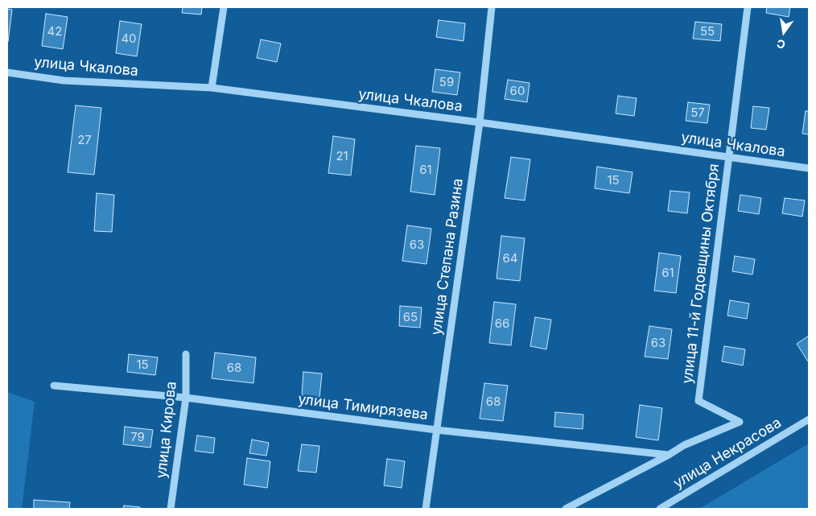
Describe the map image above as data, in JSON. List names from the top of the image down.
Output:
{
  "streets": {
    "street": [
      "улица Чкалова",
      "улица Степана Разина",
      "улица 11-й Годовщины Октября",
      "улица Тимирязева",
      "улица Кирова",
      "улица Некрасова"
    ]
  },
  "crossings": [
    ["улица Чкалова", "улица Степана Разина"],
    ["улица Чкалова", "улица 11-й Годовщины Октября"],
    ["улица Степана Разина", "улица Тимирязева"],
    ["улица 11-й Годовщины Октября", "улица Тимирязева"],
    ["улица Тимирязева", "улица Кирова"]
  ],
  "house_numbers": [
    "42",
    "55",
    "40",
    "59",
    "60",
    "57",
    "27",
    "21",
    "61",
    "15",
    "63",
    "64",
    "61",
    "65",
    "66",
    "63",
    "15",
    "68",
    "68",
    "79"
  ],
  "north": "bottom"
}
